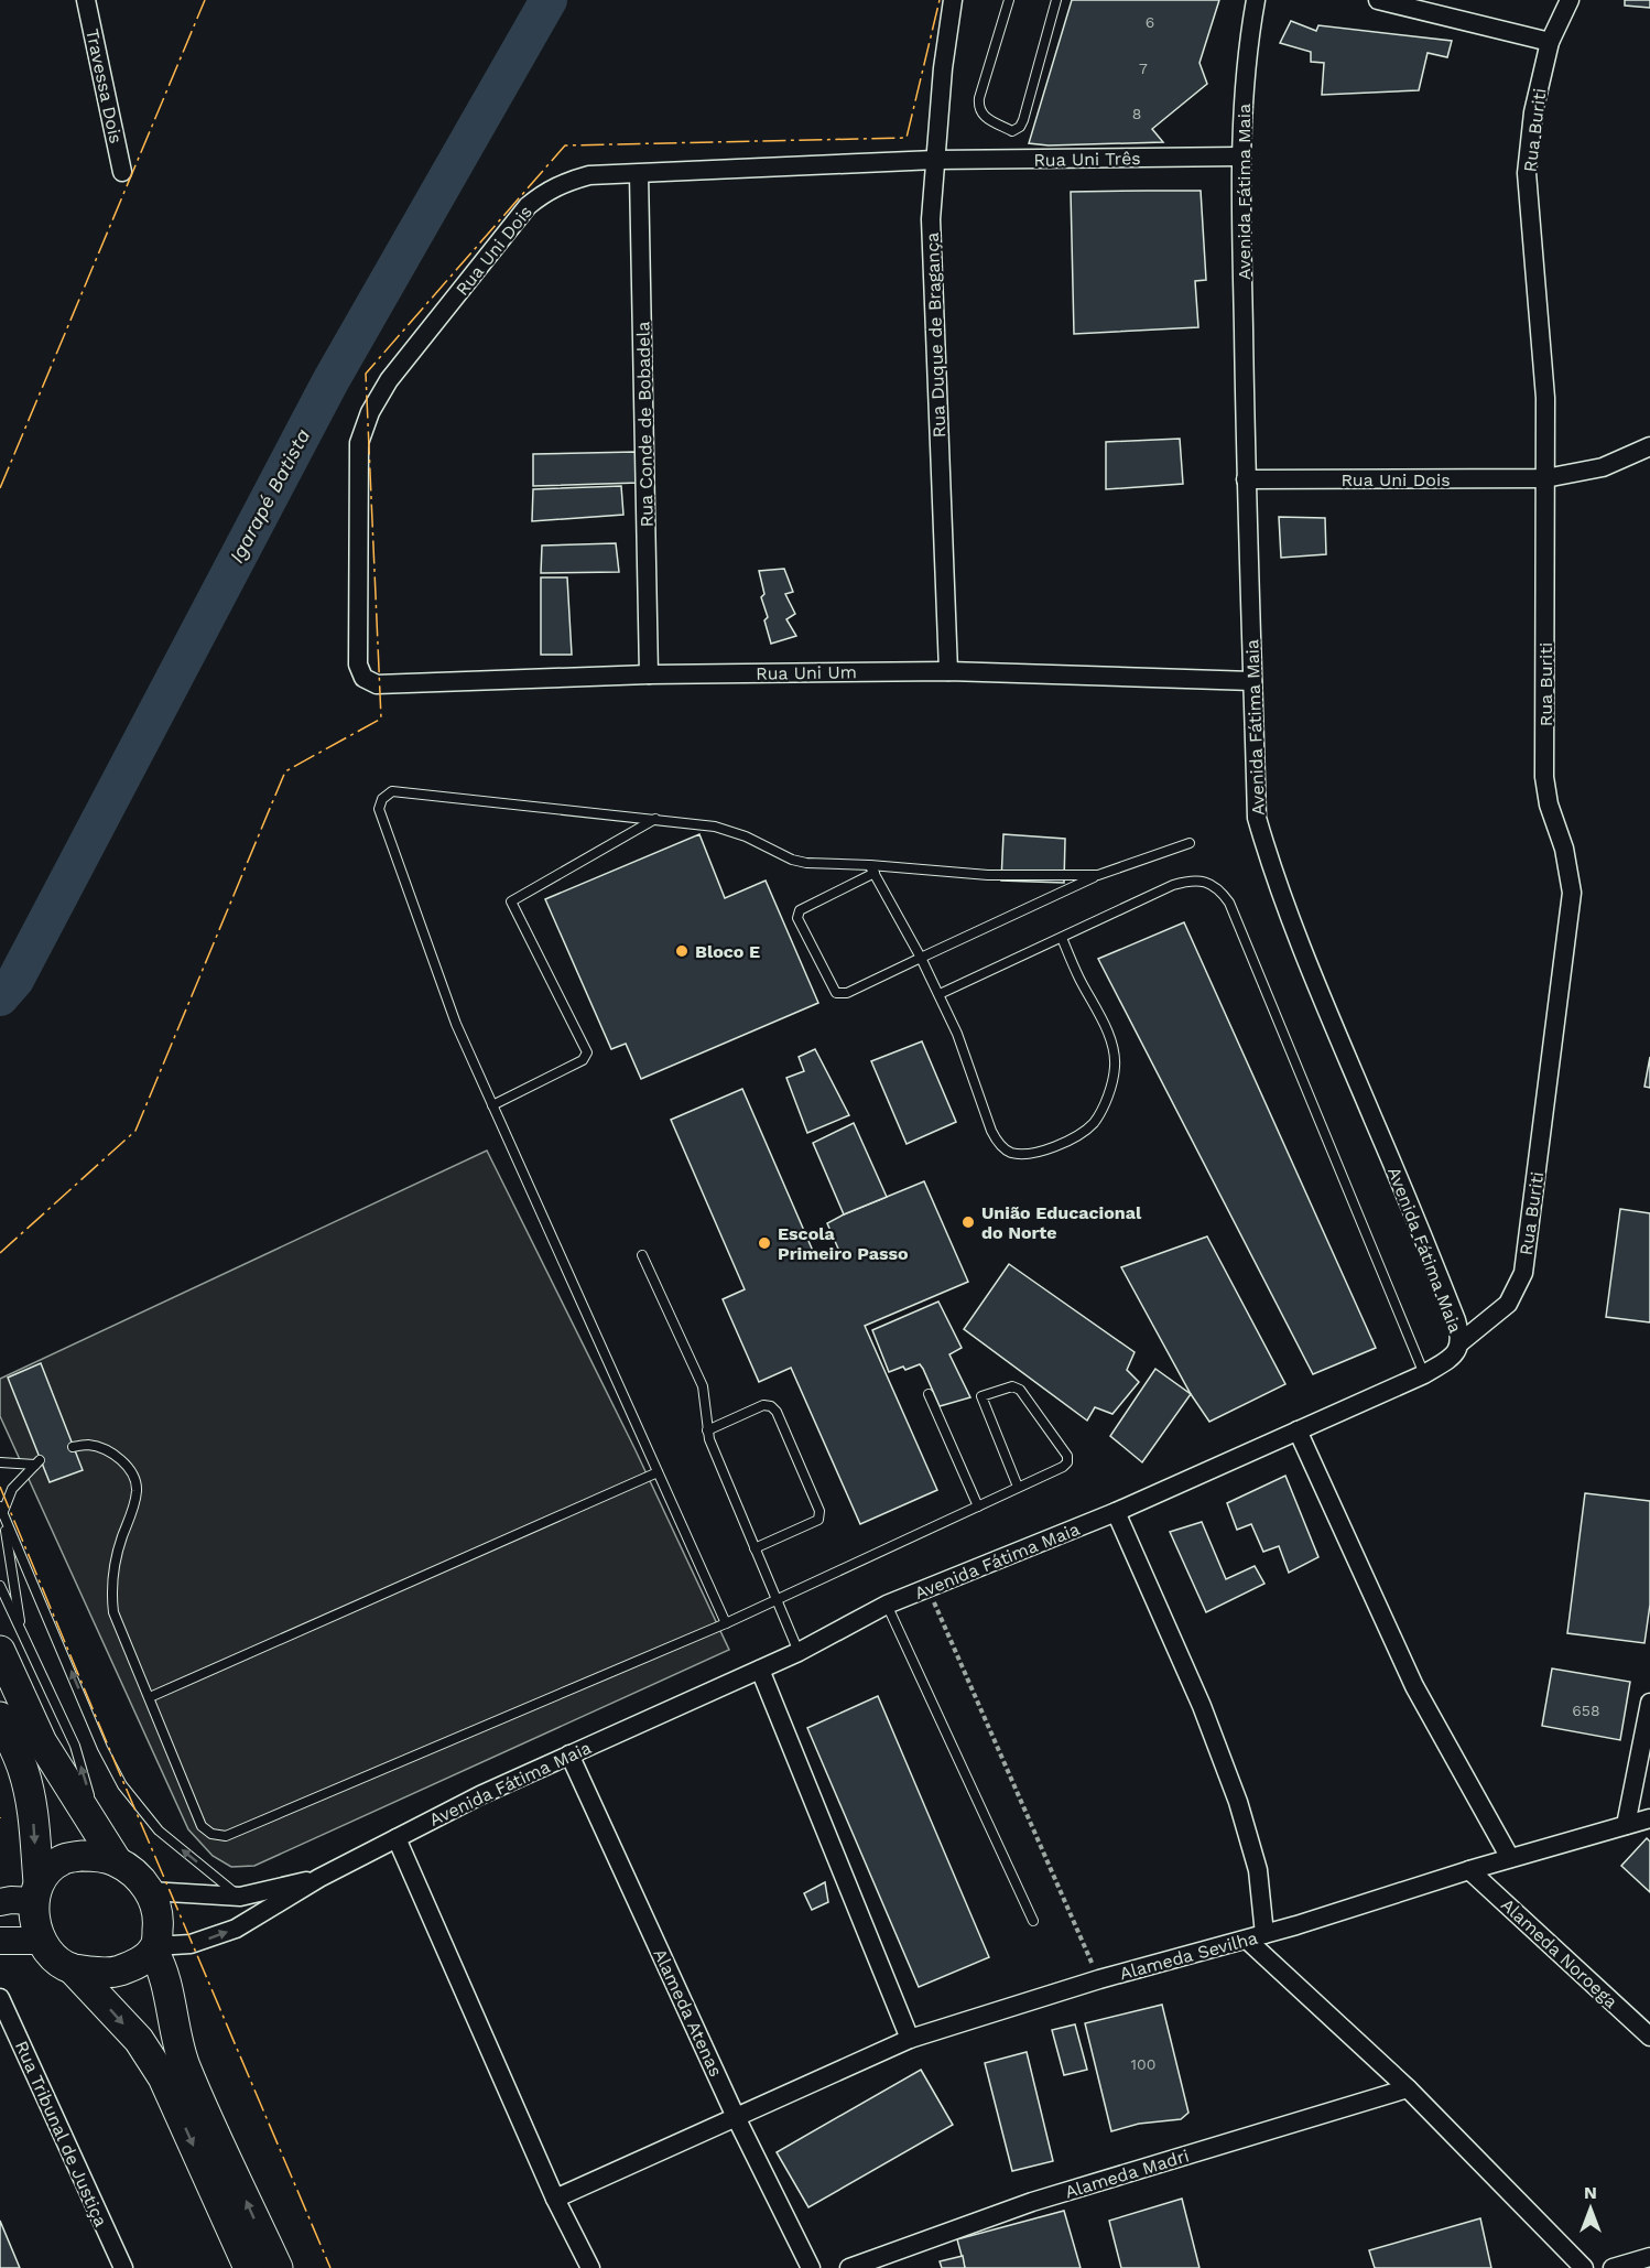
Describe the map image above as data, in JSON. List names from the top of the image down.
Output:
{
  "streets": {
    "street": [
      "Travessa Dois",
      "Rua Buriti",
      "Rua Uni Três",
      "Avenida Fátima Maia",
      "Rua Uni Dois",
      "Rua Duque de Bragança",
      "Rua Conde de Bobadela",
      "Rua Uni Um",
      "Alameda Noroega",
      "Alameda Sevilha",
      "Alameda Atenas",
      "Rua Tribunal de Justiça",
      "Alameda Madri"
    ]
  },
  "crossings": [
    ["Rua Buriti", "Avenida Fátima Maia"],
    ["Rua Buriti", "Rua Uni Dois"],
    ["Rua Uni Três", "Avenida Fátima Maia"],
    ["Rua Uni Três", "Rua Uni Dois"],
    ["Rua Uni Três", "Rua Duque de Bragança"],
    ["Avenida Fátima Maia", "Rua Uni Dois"],
    ["Avenida Fátima Maia", "Rua Uni Um"],
    ["Avenida Fátima Maia", "Alameda Atenas"],
    ["Rua Uni Dois", "Rua Duque de Bragança"],
    ["Rua Uni Dois", "Rua Conde de Bobadela"],
    ["Rua Uni Dois", "Rua Uni Um"],
    ["Rua Duque de Bragança", "Rua Uni Um"],
    ["Rua Conde de Bobadela", "Rua Uni Um"],
    ["Alameda Noroega", "Alameda Sevilha"],
    ["Alameda Sevilha", "Alameda Atenas"]
  ],
  "water": ["Igarapé Batista"],
  "places": ["Bloco E", "União Educacional do Norte", "Escola Primeiro Passo"],
  "house_numbers": [
    "6",
    "7",
    "8",
    "658",
    "100"
  ],
  "north": "top"
}
